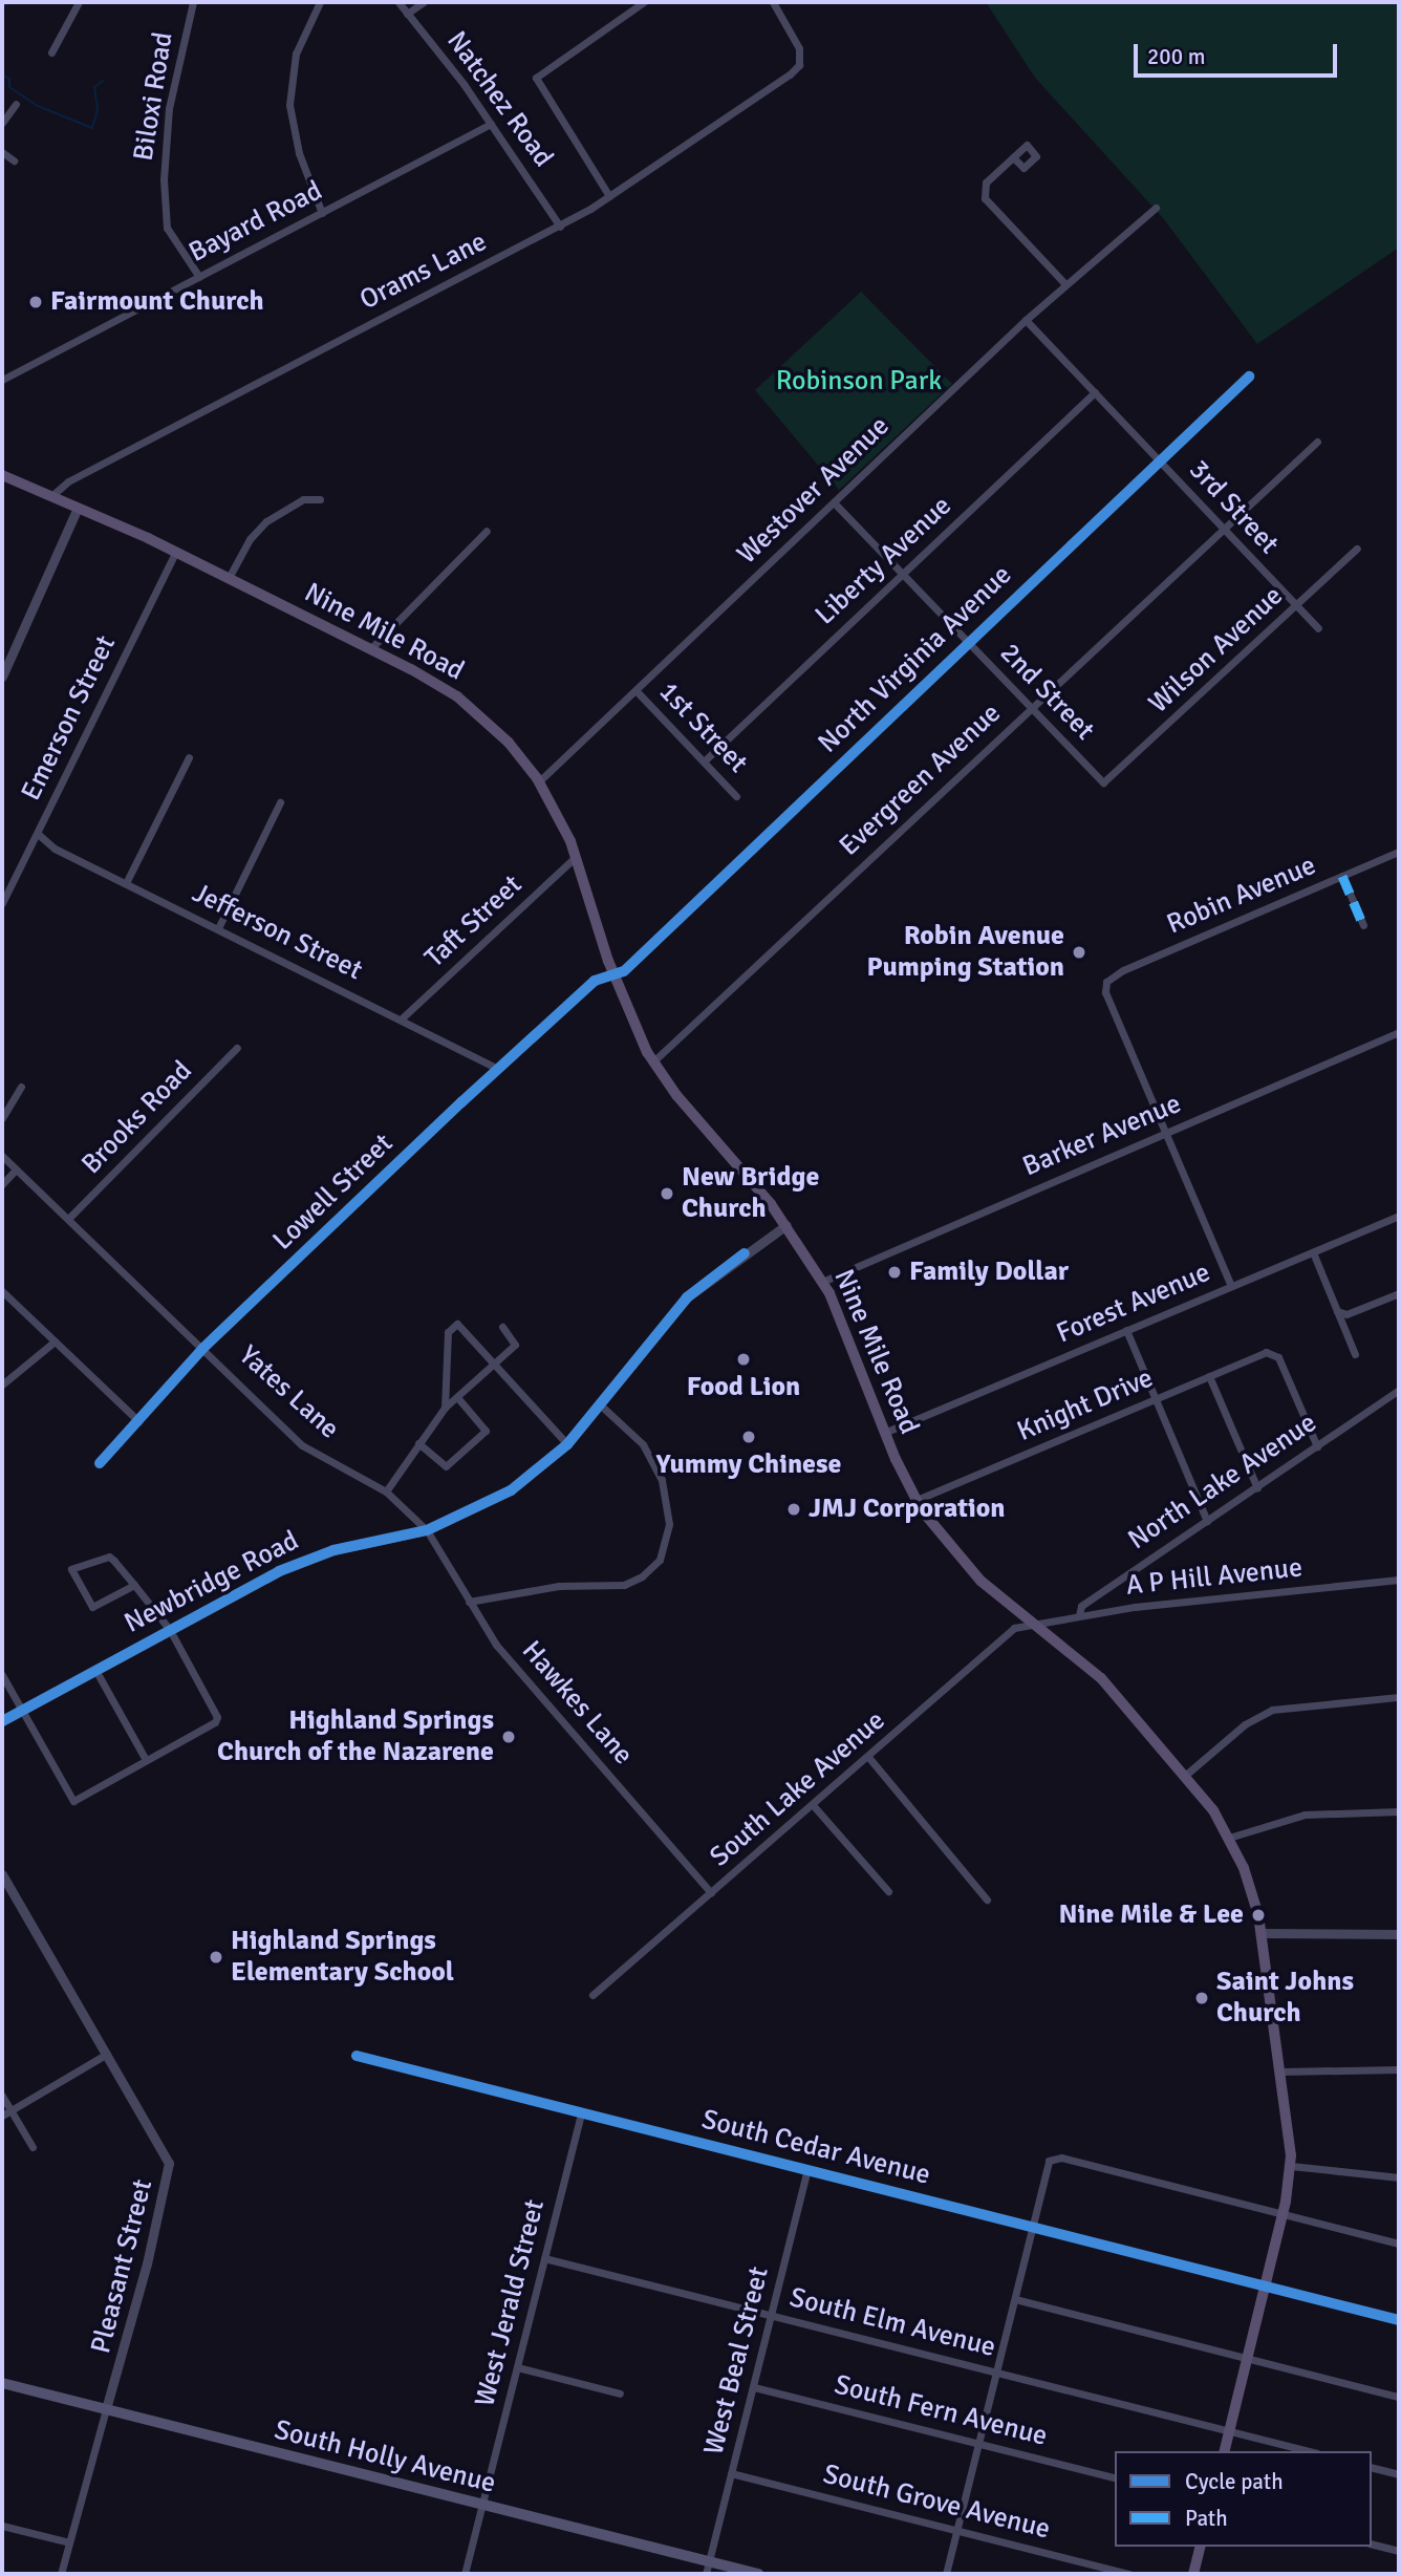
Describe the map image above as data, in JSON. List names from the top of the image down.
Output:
{
  "streets": {
    "main road": ["Nine Mile Road", "South Holly Avenue"],
    "street": [
      "Biloxi Road",
      "Natchez Road",
      "Bayard Road",
      "Orams Lane",
      "Westover Avenue",
      "3rd Street",
      "Liberty Avenue",
      "Wilson Avenue",
      "North Virginia Avenue",
      "2nd Street",
      "Emerson Street",
      "1st Street",
      "Evergreen Avenue",
      "Robin Avenue",
      "Taft Street",
      "Jefferson Street",
      "Brooks Road",
      "Barker Avenue",
      "Lowell Street",
      "Forest Avenue",
      "Yates Lane",
      "Knight Drive",
      "North Lake Avenue",
      "A P Hill Avenue",
      "Newbridge Road",
      "Hawkes Lane",
      "South Lake Avenue",
      "South Cedar Avenue",
      "Pleasant Street",
      "West Jerald Street",
      "South Elm Avenue",
      "West Beal Street",
      "South Fern Avenue",
      "South Grove Avenue"
    ]
  },
  "crossings": [
    ["Biloxi Road", "Bayard Road"],
    ["Natchez Road", "Bayard Road"],
    ["Natchez Road", "Orams Lane"],
    ["Orams Lane", "Nine Mile Road"],
    ["Westover Avenue", "3rd Street"],
    ["Westover Avenue", "Nine Mile Road"],
    ["Westover Avenue", "2nd Street"],
    ["Westover Avenue", "1st Street"],
    ["3rd Street", "Liberty Avenue"],
    ["3rd Street", "Wilson Avenue"],
    ["3rd Street", "North Virginia Avenue"],
    ["3rd Street", "Evergreen Avenue"],
    ["Liberty Avenue", "2nd Street"],
    ["Liberty Avenue", "1st Street"],
    ["Nine Mile Road", "North Virginia Avenue"],
    ["Nine Mile Road", "Emerson Street"],
    ["Nine Mile Road", "Evergreen Avenue"],
    ["Nine Mile Road", "Taft Street"],
    ["Nine Mile Road", "Barker Avenue"],
    ["Nine Mile Road", "Lowell Street"],
    ["Nine Mile Road", "Forest Avenue"],
    ["Nine Mile Road", "Knight Drive"],
    ["Nine Mile Road", "A P Hill Avenue"],
    ["Nine Mile Road", "Newbridge Road"],
    ["Nine Mile Road", "South Lake Avenue"],
    ["Nine Mile Road", "South Cedar Avenue"],
    ["Nine Mile Road", "South Elm Avenue"],
    ["Wilson Avenue", "2nd Street"],
    ["North Virginia Avenue", "2nd Street"],
    ["North Virginia Avenue", "Lowell Street"],
    ["2nd Street", "Evergreen Avenue"],
    ["Emerson Street", "Jefferson Street"],
    ["Robin Avenue", "Barker Avenue"],
    ["Taft Street", "Jefferson Street"],
    ["Jefferson Street", "Lowell Street"],
    ["Brooks Road", "Yates Lane"],
    ["Lowell Street", "Yates Lane"],
    ["Yates Lane", "Newbridge Road"],
    ["Yates Lane", "Hawkes Lane"],
    ["Knight Drive", "North Lake Avenue"],
    ["North Lake Avenue", "A P Hill Avenue"],
    ["A P Hill Avenue", "South Lake Avenue"],
    ["Newbridge Road", "Hawkes Lane"],
    ["Hawkes Lane", "South Lake Avenue"],
    ["South Cedar Avenue", "West Jerald Street"],
    ["South Cedar Avenue", "West Beal Street"],
    ["Pleasant Street", "South Holly Avenue"],
    ["West Jerald Street", "South Elm Avenue"],
    ["West Jerald Street", "South Holly Avenue"],
    ["South Elm Avenue", "West Beal Street"],
    ["West Beal Street", "South Fern Avenue"],
    ["West Beal Street", "South Holly Avenue"],
    ["West Beal Street", "South Grove Avenue"]
  ],
  "parks": ["Robinson Park"],
  "places": [
    "Fairmount Church",
    "Robin Avenue Pumping Station",
    "New Bridge Church",
    "Family Dollar",
    "Food Lion",
    "Yummy Chinese",
    "JMJ Corporation",
    "Highland Springs Church of the Nazarene",
    "Nine Mile & Lee",
    "Highland Springs Elementary School",
    "Saint Johns Church"
  ],
  "legend": ["Cycle path", "Path"],
  "scale_bar": "200 m"
}
